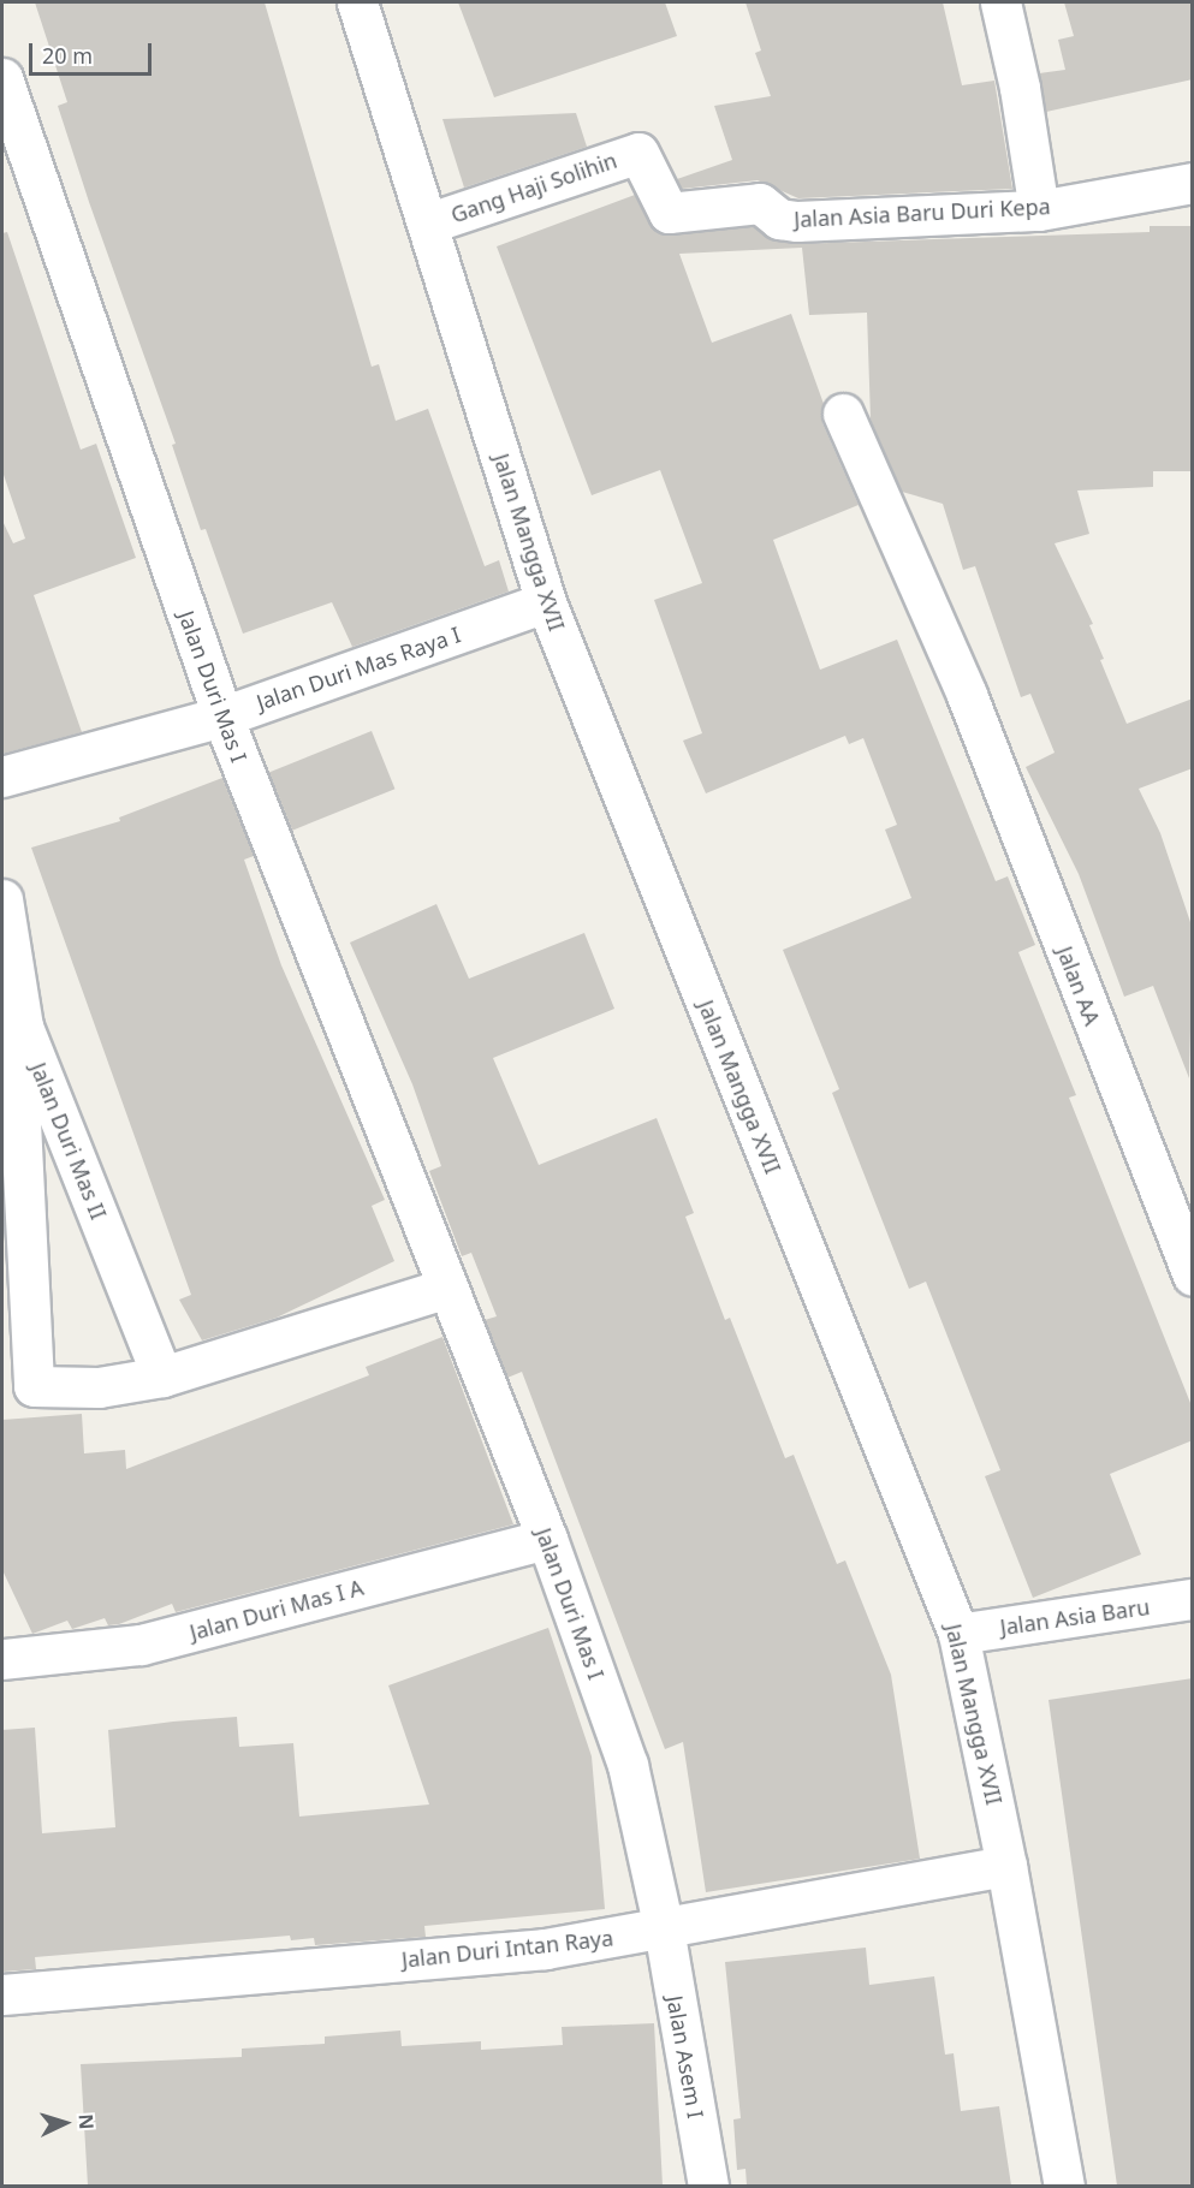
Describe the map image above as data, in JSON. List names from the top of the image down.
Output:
{
  "streets": {
    "street": [
      "Gang Haji Solihin",
      "Jalan Asia Baru Duri Kepa",
      "Jalan Mangga XVII",
      "Jalan Duri Mas Raya I",
      "Jalan Duri Mas I",
      "Jalan AA",
      "Jalan Duri Mas II",
      "Jalan Duri Mas I A",
      "Jalan Asia Baru",
      "Jalan Duri Intan Raya",
      "Jalan Asem I"
    ]
  },
  "crossings": [
    ["Gang Haji Solihin", "Jalan Asia Baru Duri Kepa"],
    ["Gang Haji Solihin", "Jalan Mangga XVII"],
    ["Jalan Mangga XVII", "Jalan Duri Mas Raya I"],
    ["Jalan Mangga XVII", "Jalan Asia Baru"],
    ["Jalan Mangga XVII", "Jalan Duri Intan Raya"],
    ["Jalan Duri Mas Raya I", "Jalan Duri Mas I"],
    ["Jalan Duri Mas I", "Jalan Duri Mas I A"],
    ["Jalan Duri Mas I", "Jalan Duri Intan Raya"],
    ["Jalan Duri Mas I", "Jalan Asem I"],
    ["Jalan Duri Intan Raya", "Jalan Asem I"]
  ],
  "scale_bar": "20 m",
  "north": "right"
}
